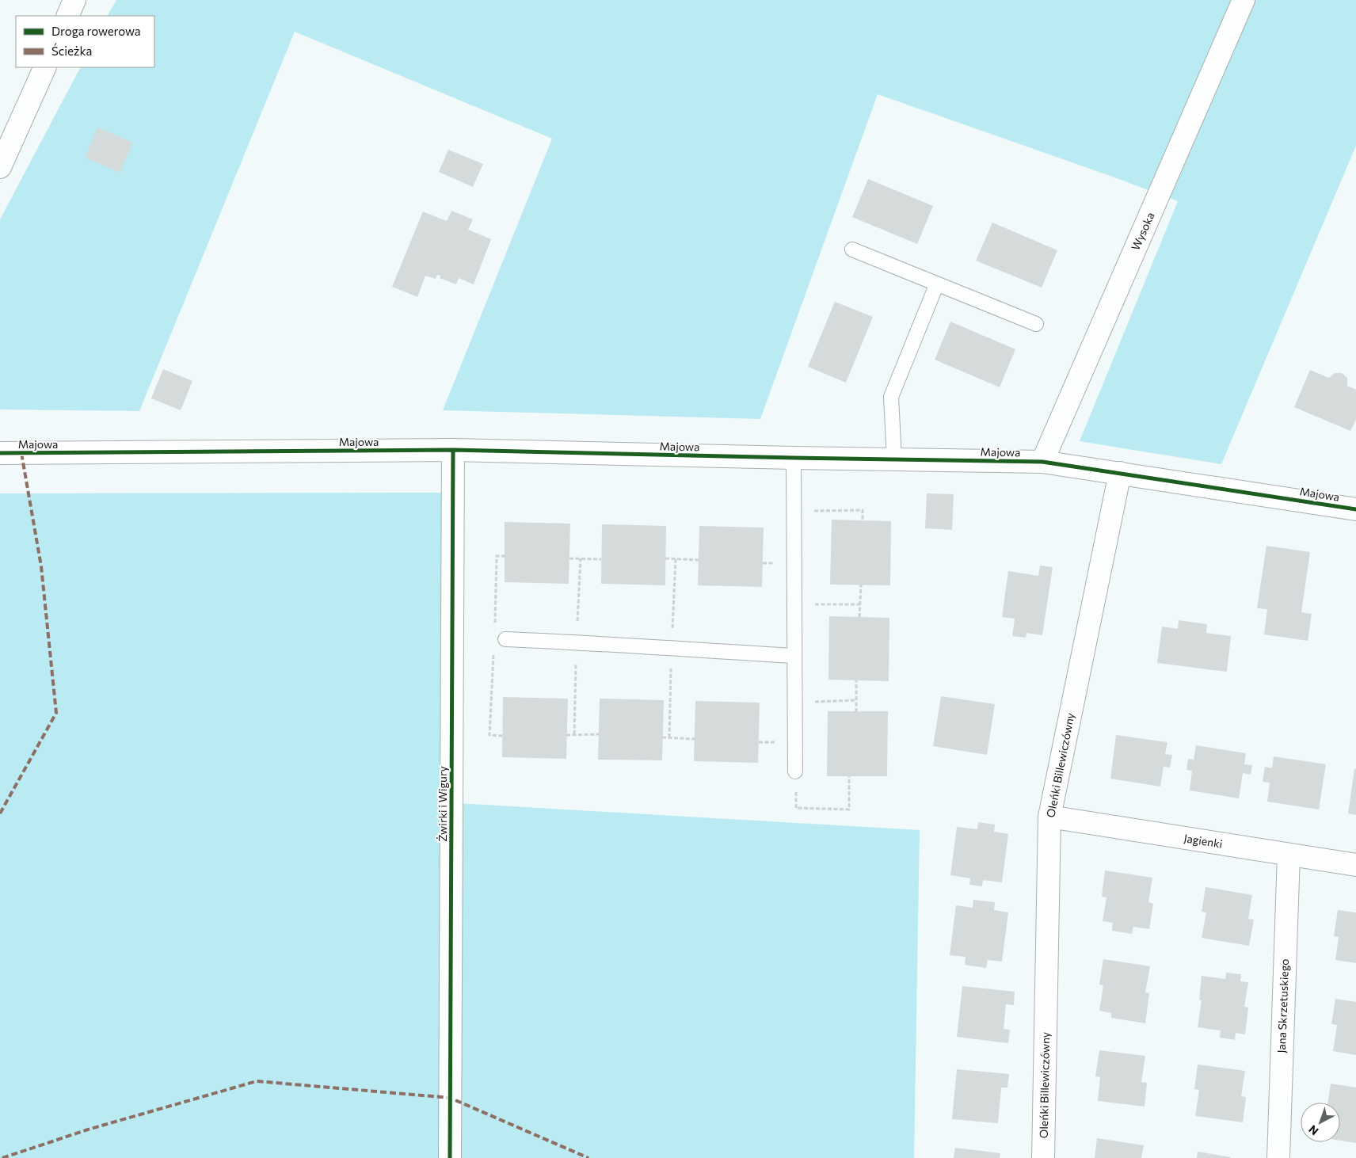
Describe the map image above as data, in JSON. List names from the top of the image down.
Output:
{
  "streets": {
    "street": [
      "Wysoka",
      "Majowa",
      "Oleńki Billewiczówny",
      "Żwirki i Wigury",
      "Jagienki",
      "Jana Skrzetuskiego"
    ]
  },
  "crossings": [
    ["Wysoka", "Majowa"],
    ["Majowa", "Oleńki Billewiczówny"],
    ["Majowa", "Żwirki i Wigury"],
    ["Oleńki Billewiczówny", "Jagienki"],
    ["Jagienki", "Jana Skrzetuskiego"]
  ],
  "legend": ["Droga rowerowa", "Ścieżka"],
  "north": "bottom left"
}
